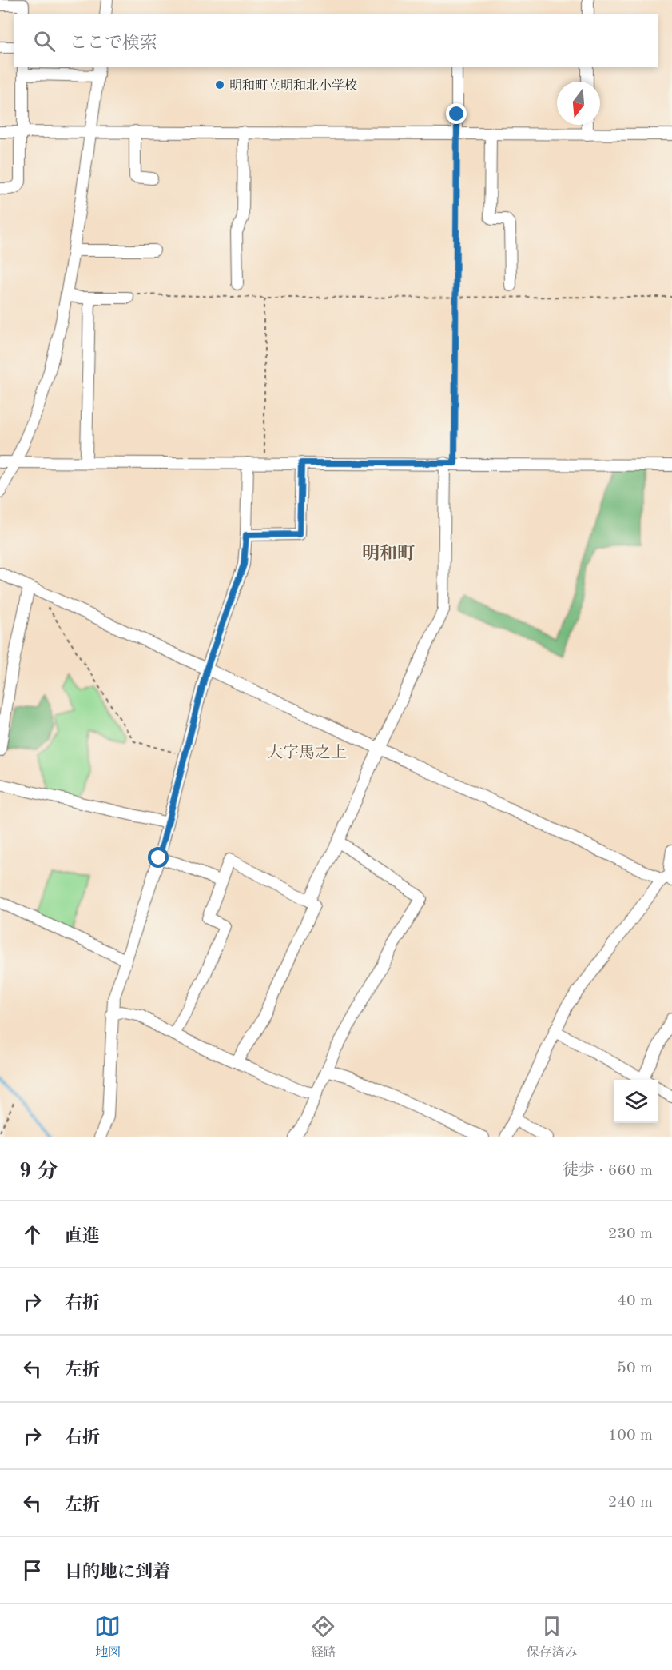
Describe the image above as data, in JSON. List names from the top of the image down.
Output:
{
  "districts": ["明和町", "大字馬之上"],
  "places": ["明和町立明和北小学校"],
  "north": "bottom",
  "page": {
    "search": "ここで検索",
    "heading": ["9 分", "徒歩 · 660 m"],
    "list": [
      ["直進", "230 m"],
      ["右折", "40 m"],
      ["左折", "50 m"],
      ["右折", "100 m"],
      ["左折", "240 m"],
      "目的地に到着"
    ],
    "nav": ["地図", "経路", "保存済み"]
  }
}
